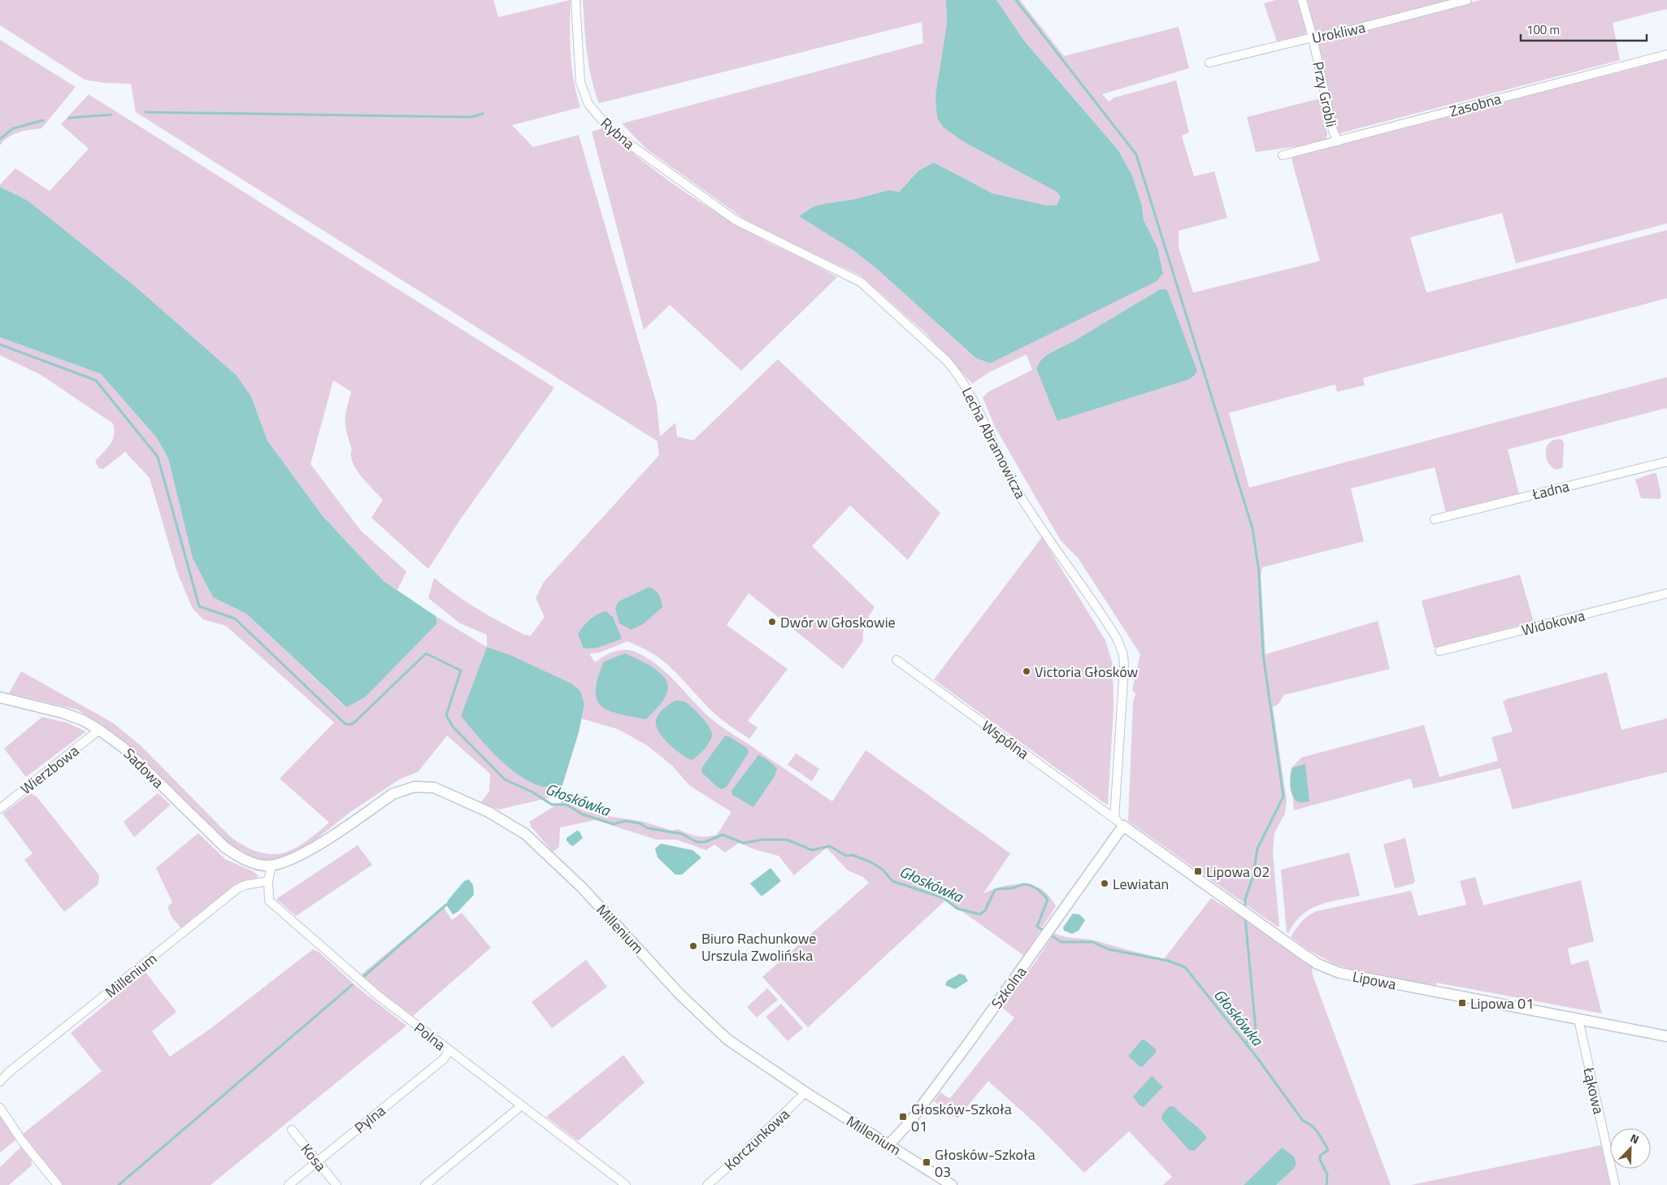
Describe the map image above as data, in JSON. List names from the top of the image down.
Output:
{
  "streets": {
    "street": [
      "Urokliwa",
      "Przy Grobli",
      "Zasobna",
      "Rybna",
      "Lecha Abramowicza",
      "Ładna",
      "Widokowa",
      "Wspólna",
      "Sadowa",
      "Wierzbowa",
      "Millenium",
      "Lipowa",
      "Szkolna",
      "Polna",
      "Łąkowa",
      "Pylna",
      "Korczunkowa",
      "Kosa"
    ]
  },
  "crossings": [
    ["Urokliwa", "Przy Grobli"],
    ["Przy Grobli", "Zasobna"],
    ["Rybna", "Lecha Abramowicza"],
    ["Lecha Abramowicza", "Wspólna"],
    ["Sadowa", "Wierzbowa"],
    ["Sadowa", "Millenium"],
    ["Sadowa", "Polna"],
    ["Millenium", "Szkolna"],
    ["Millenium", "Polna"],
    ["Millenium", "Korczunkowa"],
    ["Lipowa", "Szkolna"],
    ["Lipowa", "Łąkowa"],
    ["Polna", "Pylna"],
    ["Pylna", "Kosa"]
  ],
  "water": ["Głoskówka"],
  "places": {
    "other": [
      "Dwór w Głoskowie",
      "Victoria Głosków",
      "Lewiatan",
      "Biuro Rachunkowe Urszula Zwolińska"
    ],
    "transit": [
      "Lipowa 02",
      "Lipowa 01",
      "Głosków-Szkoła 01",
      "Głosków-Szkoła 03"
    ]
  },
  "scale_bar": "100 m",
  "north": "top right"
}
